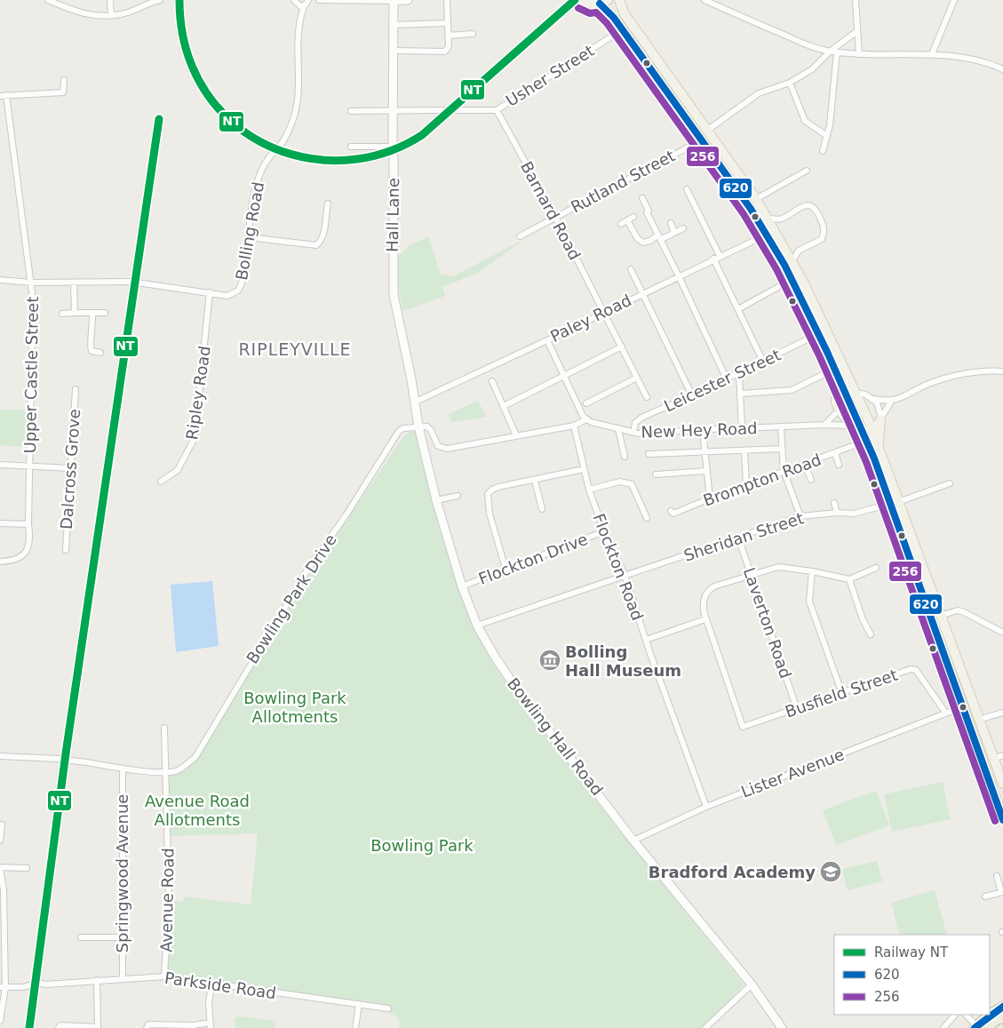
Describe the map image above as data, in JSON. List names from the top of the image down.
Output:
{
  "streets": {
    "street": [
      "Usher Street",
      "Rutland Street",
      "Barnard Road",
      "Hall Lane",
      "Bolling Road",
      "Paley Road",
      "Upper Castle Street",
      "Leicester Street",
      "Ripley Road",
      "New Hey Road",
      "Dalcross Grove",
      "Brompton Road",
      "Sheridan Street",
      "Flockton Drive",
      "Flockton Road",
      "Bowling Park Drive",
      "Laverton Road",
      "Busfield Street",
      "Bowling Hall Road",
      "Lister Avenue",
      "Springwood Avenue",
      "Avenue Road",
      "Parkside Road"
    ]
  },
  "crossings": [
    ["Usher Street", "Barnard Road"],
    ["Usher Street", "Hall Lane"],
    ["Rutland Street", "Barnard Road"],
    ["Barnard Road", "Paley Road"],
    ["Hall Lane", "Paley Road"],
    ["Hall Lane", "Bowling Hall Road"],
    ["Bolling Road", "Ripley Road"],
    ["Paley Road", "Bowling Hall Road"],
    ["Leicester Street", "New Hey Road"],
    ["Sheridan Street", "Flockton Road"],
    ["Sheridan Street", "Laverton Road"],
    ["Sheridan Street", "Bowling Hall Road"],
    ["Flockton Drive", "Flockton Road"],
    ["Flockton Drive", "Bowling Hall Road"],
    ["Flockton Road", "Lister Avenue"],
    ["Bowling Park Drive", "Bowling Hall Road"],
    ["Bowling Park Drive", "Springwood Avenue"],
    ["Bowling Park Drive", "Avenue Road"],
    ["Laverton Road", "Busfield Street"],
    ["Busfield Street", "Lister Avenue"],
    ["Bowling Hall Road", "Lister Avenue"],
    ["Springwood Avenue", "Parkside Road"],
    ["Avenue Road", "Parkside Road"]
  ],
  "districts": ["RIPLEYVILLE"],
  "parks": ["Bowling Park Allotments", "Avenue Road Allotments", "Bowling Park"],
  "places": {
    "museum": ["Bolling Hall Museum"],
    "school or university": ["Bradford Academy"]
  },
  "lines": ["rail line NT", "transit line 620", "transit line 256"],
  "legend": ["Railway NT", "620", "256"]
}
